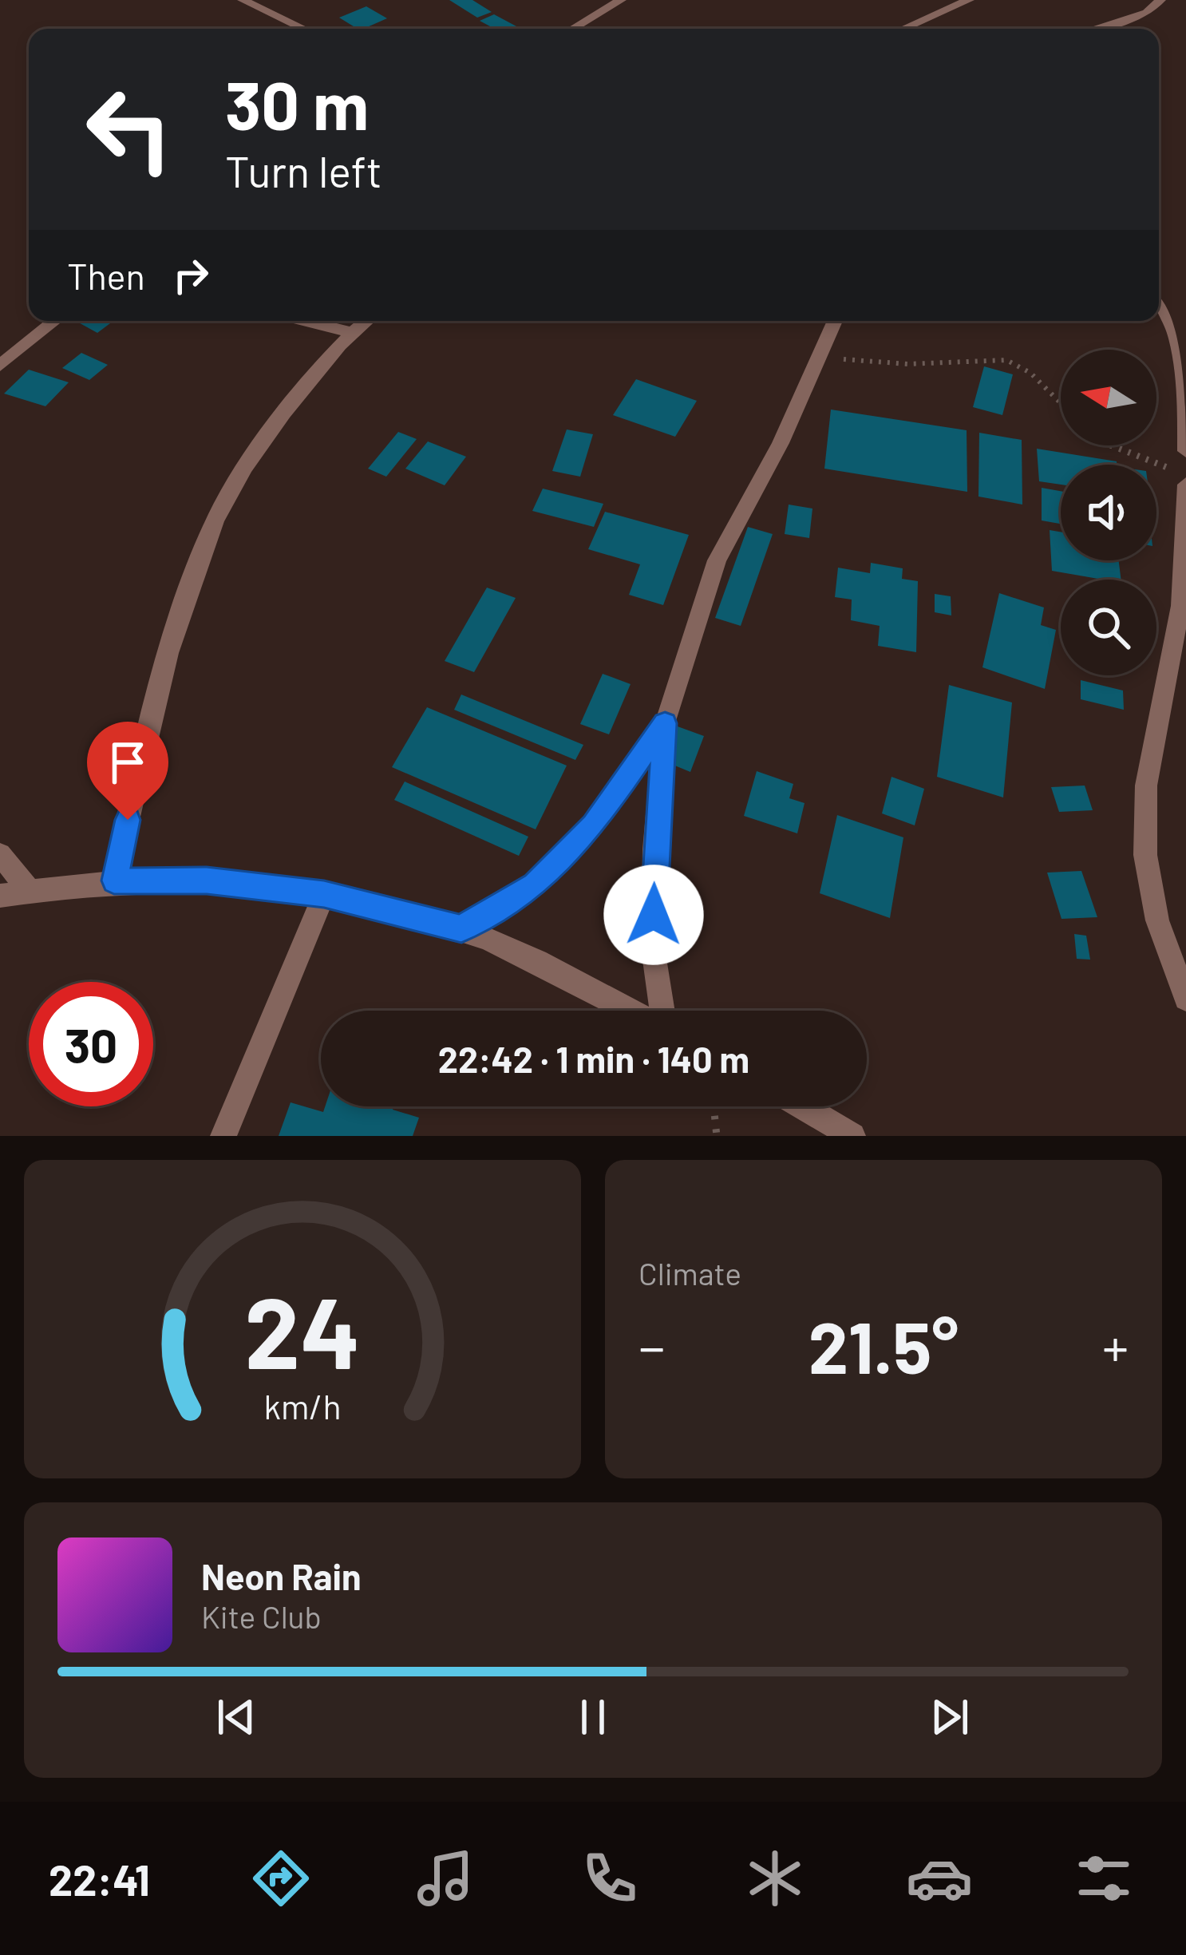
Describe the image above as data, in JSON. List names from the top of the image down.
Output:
{
  "north": "left",
  "page": {
    "turn": ["30 m", "Turn left"],
    "then": "Then",
    "limit": "30",
    "trip": "22:42 · 1 min · 140 m",
    "tile": "Climate",
    "heat": ["−", "21.5°", "+"],
    "song": ["Neon Rain", "Kite Club"],
    "tabs": "22:41",
    "gauge": ["24", "km/h"]
  }
}
